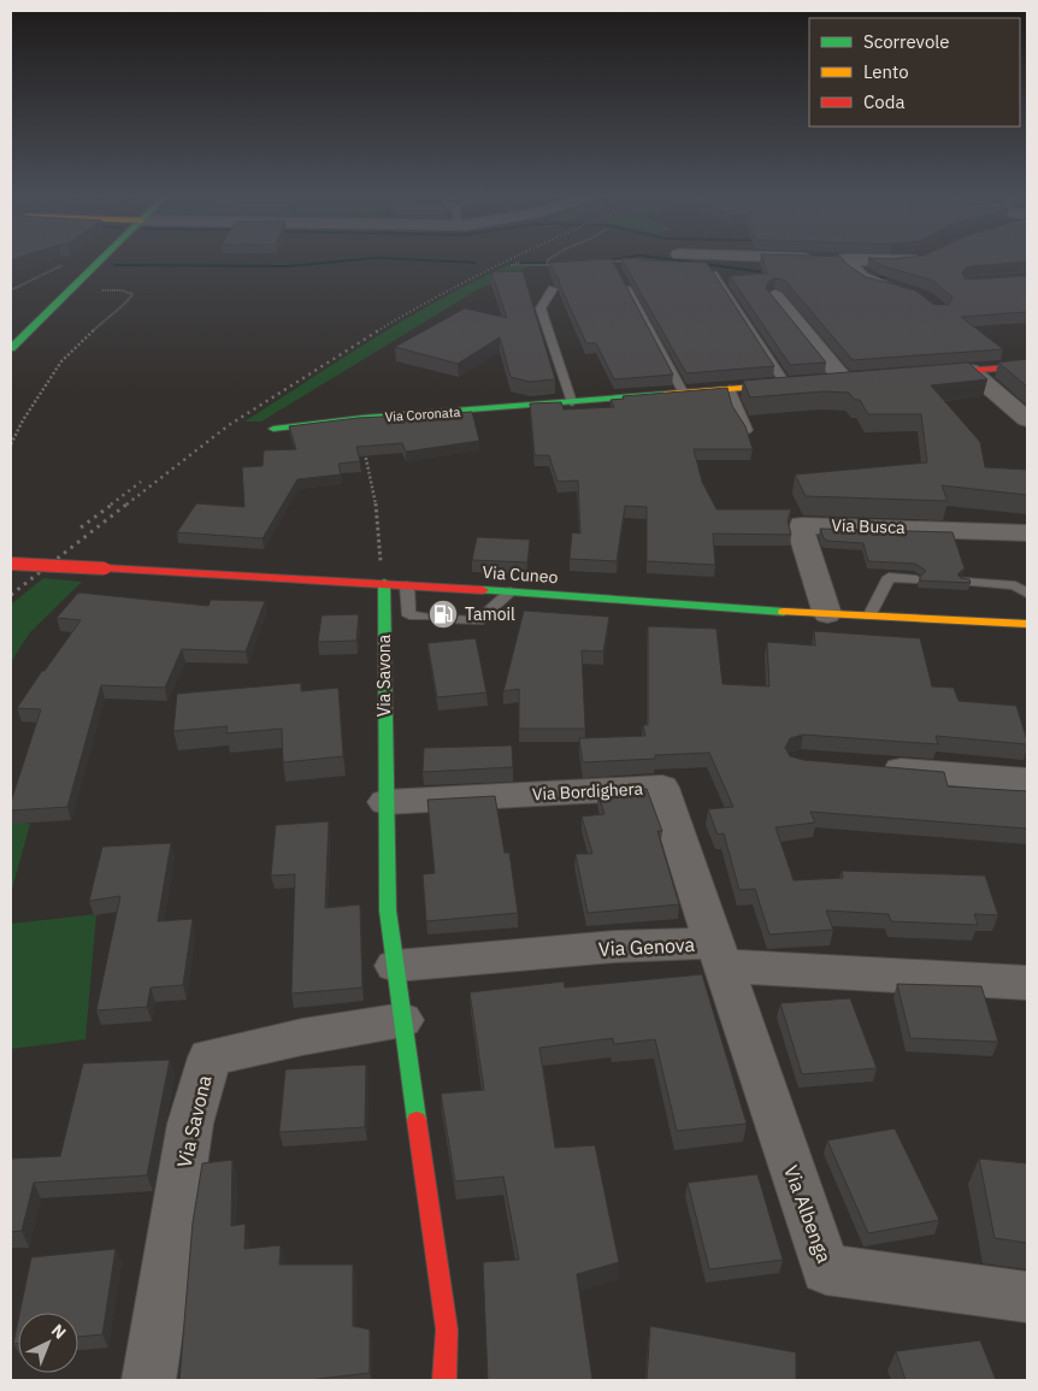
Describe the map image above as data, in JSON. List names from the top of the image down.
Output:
{
  "streets": {
    "main road": ["Via Coronata", "Via Cuneo", "Via Savona"],
    "street": [
      "Via Busca",
      "Via Bordighera",
      "Via Genova",
      "Via Albenga"
    ]
  },
  "crossings": [
    ["Via Busca", "Via Cuneo"],
    ["Via Cuneo", "Via Savona"],
    ["Via Savona", "Via Bordighera"],
    ["Via Savona", "Via Genova"],
    ["Via Bordighera", "Via Genova"],
    ["Via Bordighera", "Via Albenga"],
    ["Via Genova", "Via Albenga"]
  ],
  "places": {
    "fuel station": ["Tamoil"]
  },
  "legend": ["Scorrevole", "Lento", "Coda"],
  "north": "top right"
}
